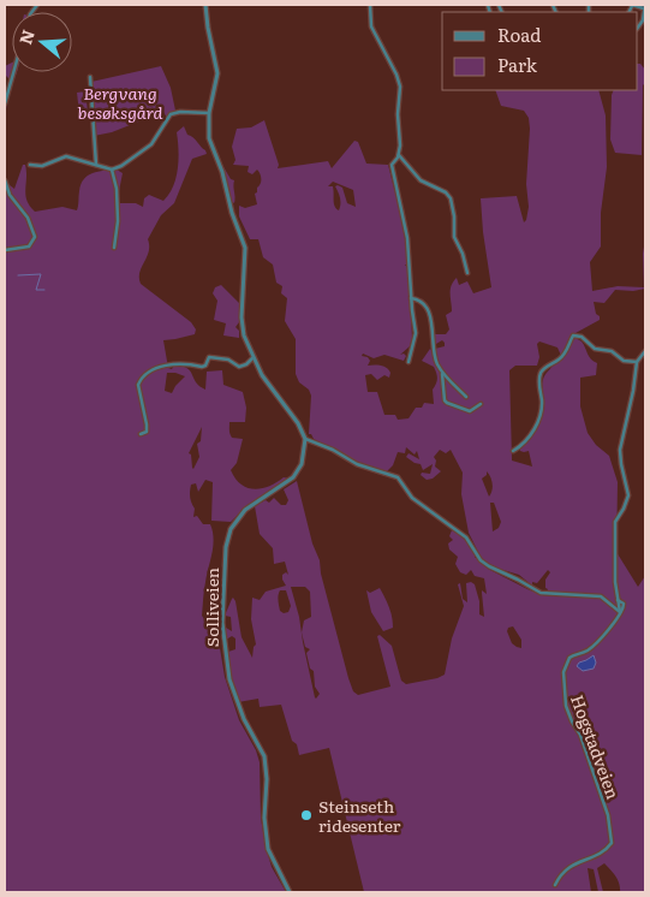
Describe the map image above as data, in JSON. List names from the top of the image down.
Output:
{
  "streets": {
    "street": ["Solliveien", "Hogstadveien"]
  },
  "parks": ["Bergvang besøksgård"],
  "places": ["Steinseth ridesenter"],
  "legend": ["Road", "Park"],
  "north": "left"
}
